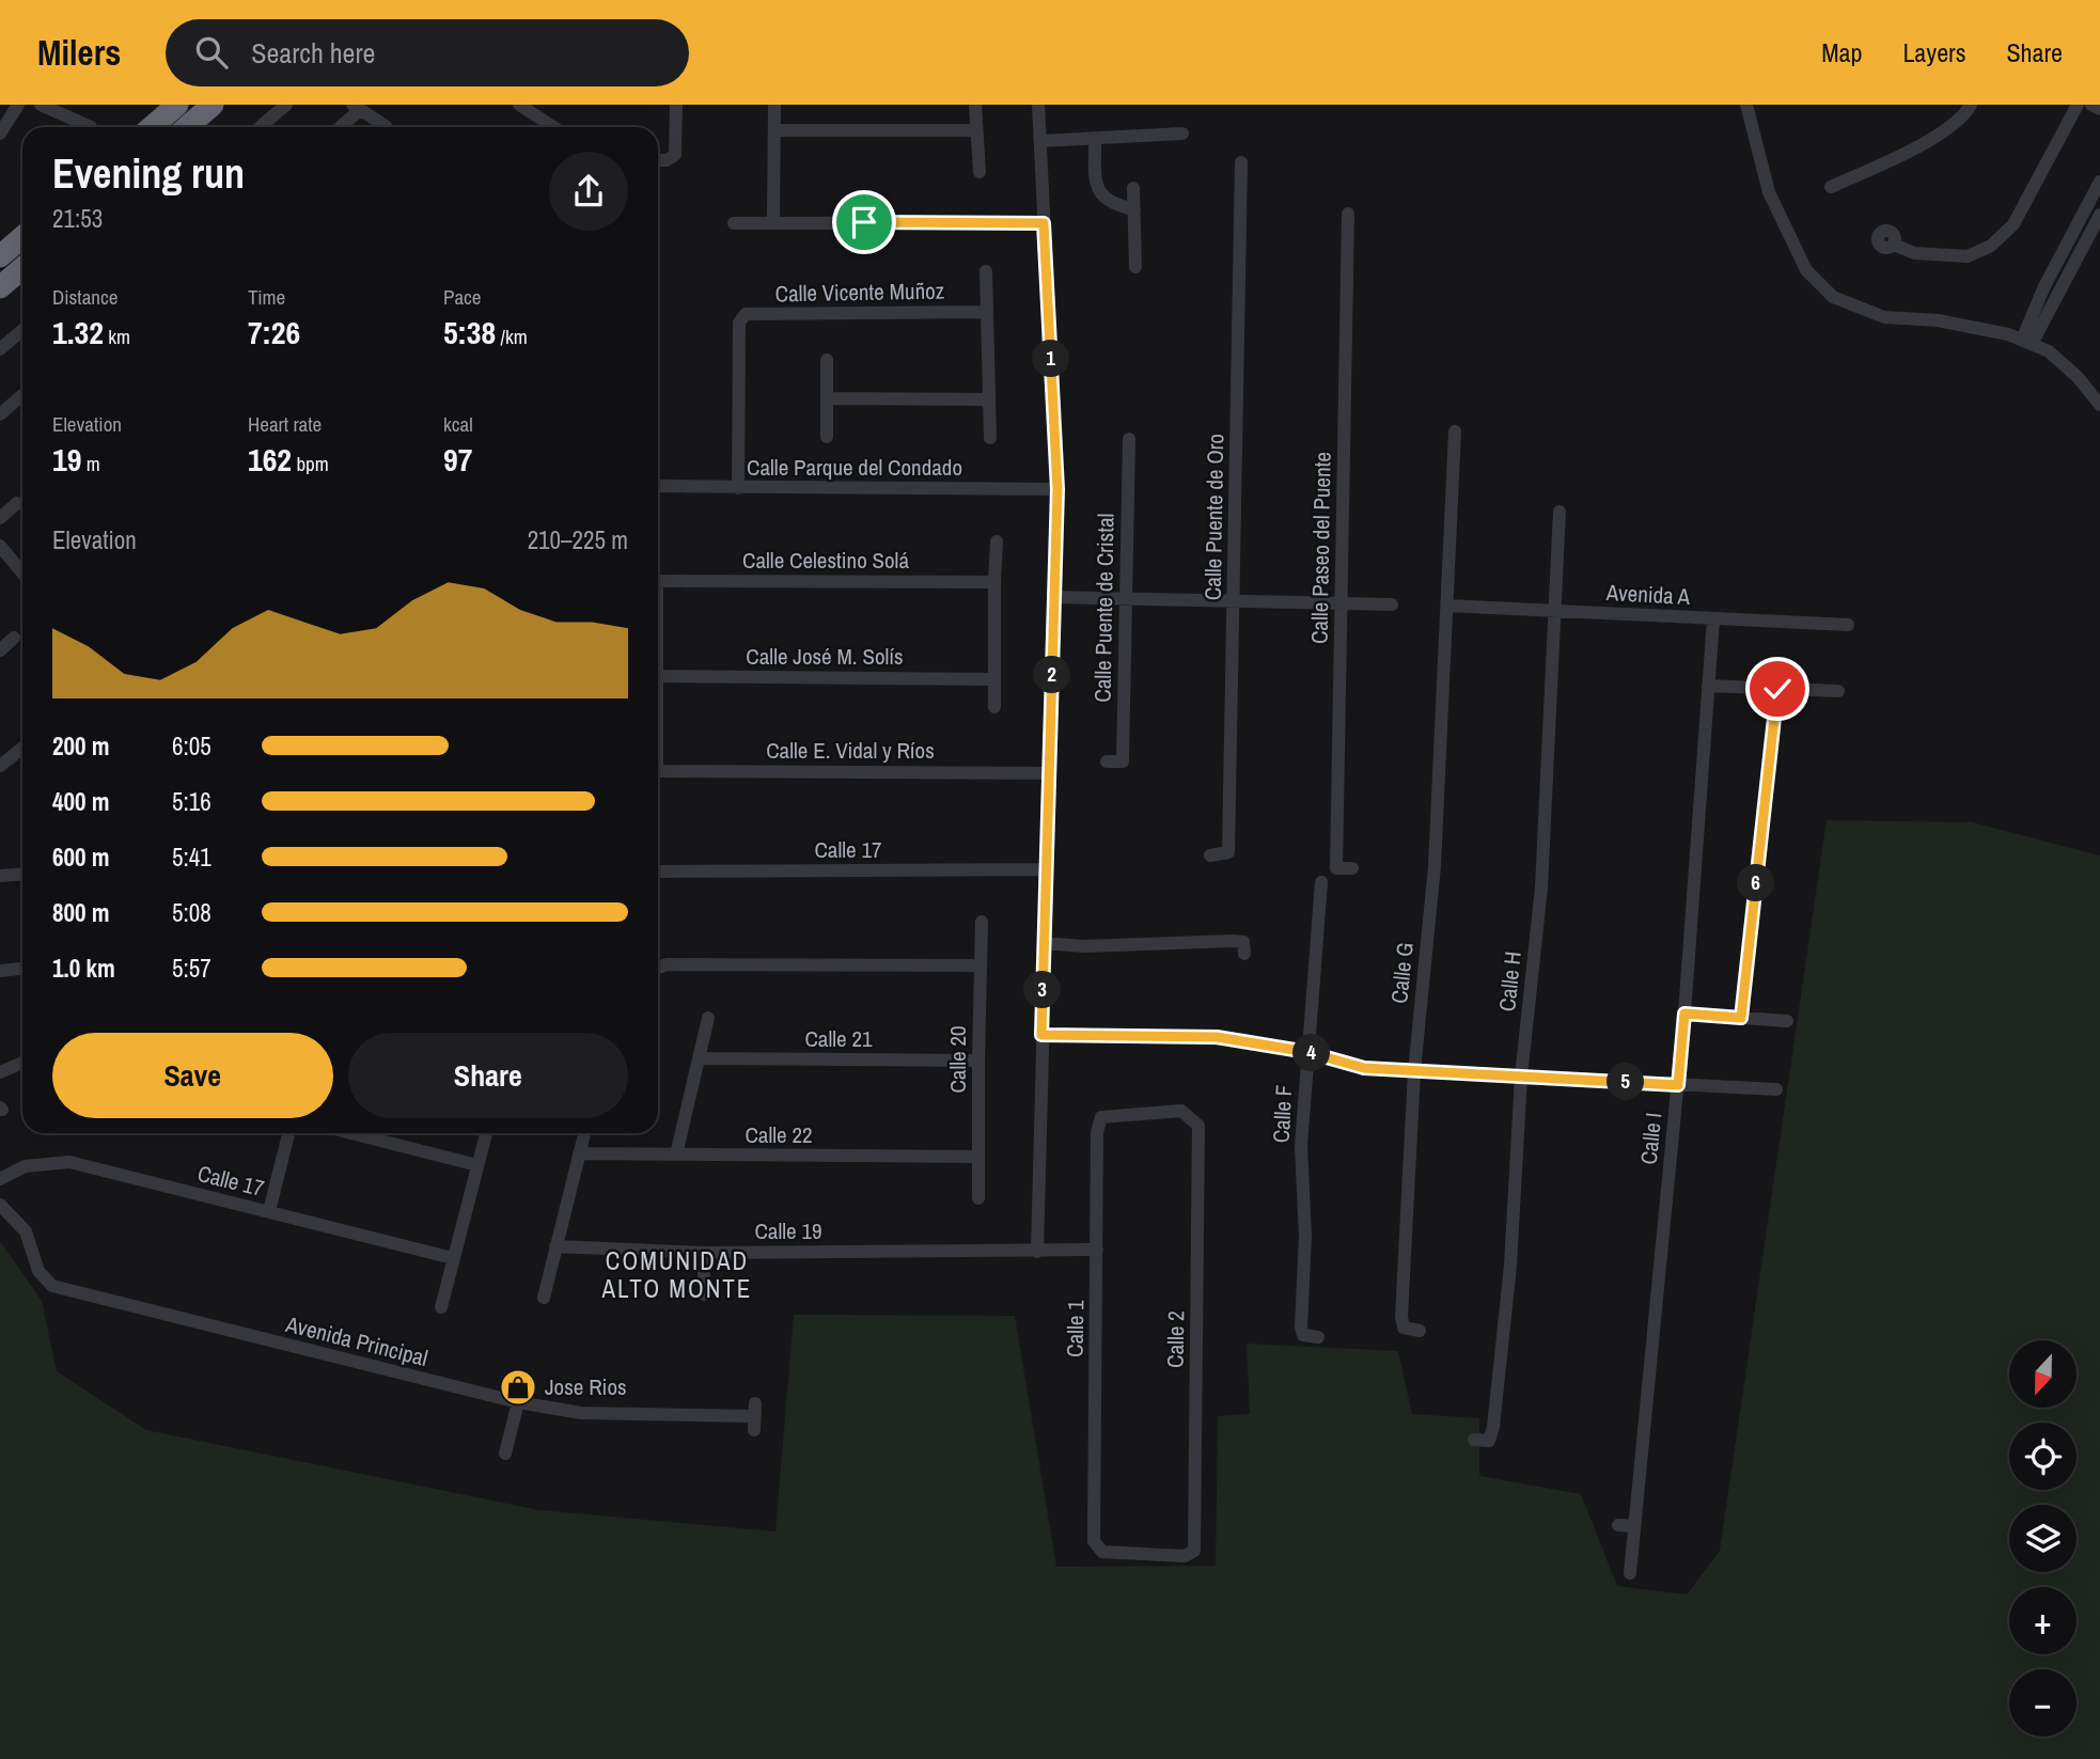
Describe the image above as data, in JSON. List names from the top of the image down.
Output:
{
  "streets": {
    "street": [
      "Calle Vicente Muñoz",
      "Calle Parque del Condado",
      "Calle Puente de Oro",
      "Calle Paseo del Puente",
      "Calle Celestino Solá",
      "Avenida A",
      "Calle Puente de Cristal",
      "Calle José M. Solís",
      "Calle E. Vidal y Ríos",
      "Calle 17",
      "Calle G",
      "Calle H",
      "Calle 21",
      "Calle 20",
      "Calle F",
      "Calle 22",
      "Calle I",
      "Calle 19",
      "Calle 1",
      "Calle 2",
      "Avenida Principal"
    ]
  },
  "crossings": [
    ["Calle Vicente Muñoz", "Calle Parque del Condado"],
    ["Avenida A", "Calle G"],
    ["Avenida A", "Calle H"],
    ["Avenida A", "Calle I"],
    ["Calle 21", "Calle 20"],
    ["Calle 20", "Calle 22"],
    ["Calle 19", "Calle 1"],
    ["Calle 1", "Calle 2"]
  ],
  "districts": ["COMUNIDAD ALTO MONTE"],
  "places": {
    "shop": ["Jose Rios"]
  },
  "north": "bottom",
  "page": {
    "header": "Milers",
    "search": "Search here",
    "nav": ["Map", "Layers", "Share"],
    "heading": ["Evening run", "21:53"],
    "stats": [
      ["Distance", "1.32 km"],
      ["Time", "7:26"],
      ["Pace", "5:38 /km"],
      ["Elevation", "19 m"],
      ["Heart rate", "162 bpm"],
      ["kcal", "97"]
    ],
    "pins": [
      "1",
      "2",
      "6",
      "3",
      "4",
      "5"
    ],
    "chart": ["Elevation", "210–225 m"],
    "list": [
      {
        "name": "200 m",
        "note": "6:05"
      },
      {
        "name": "400 m",
        "note": "5:16"
      },
      {
        "name": "600 m",
        "note": "5:41"
      },
      {
        "name": "800 m",
        "note": "5:08"
      },
      {
        "name": "1.0 km",
        "note": "5:57"
      }
    ],
    "buttons": ["Save", "Share"],
    "map_buttons": ["+", "−"]
  }
}
